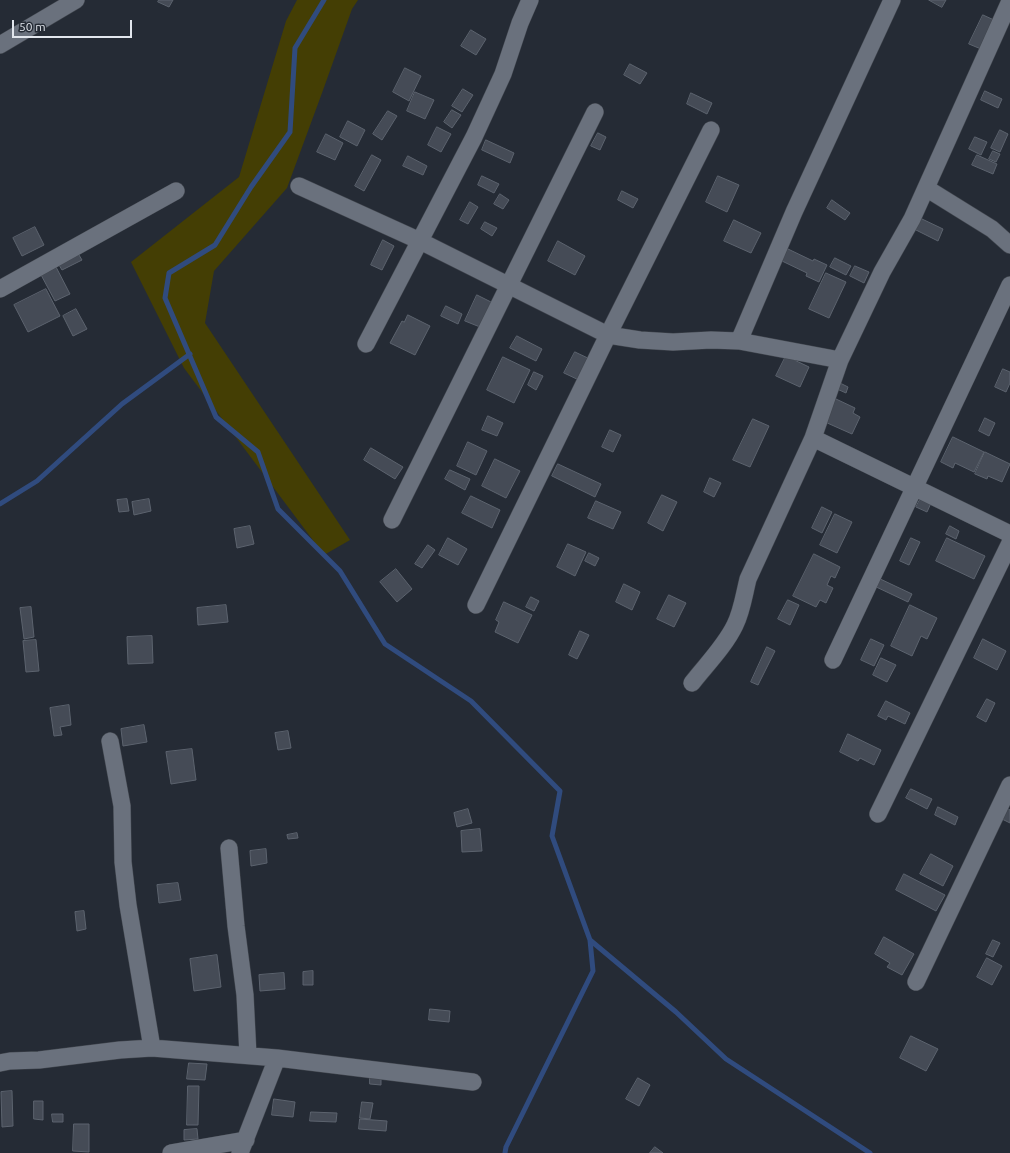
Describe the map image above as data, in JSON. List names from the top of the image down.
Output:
{
  "scale_bar": "50 m"
}
